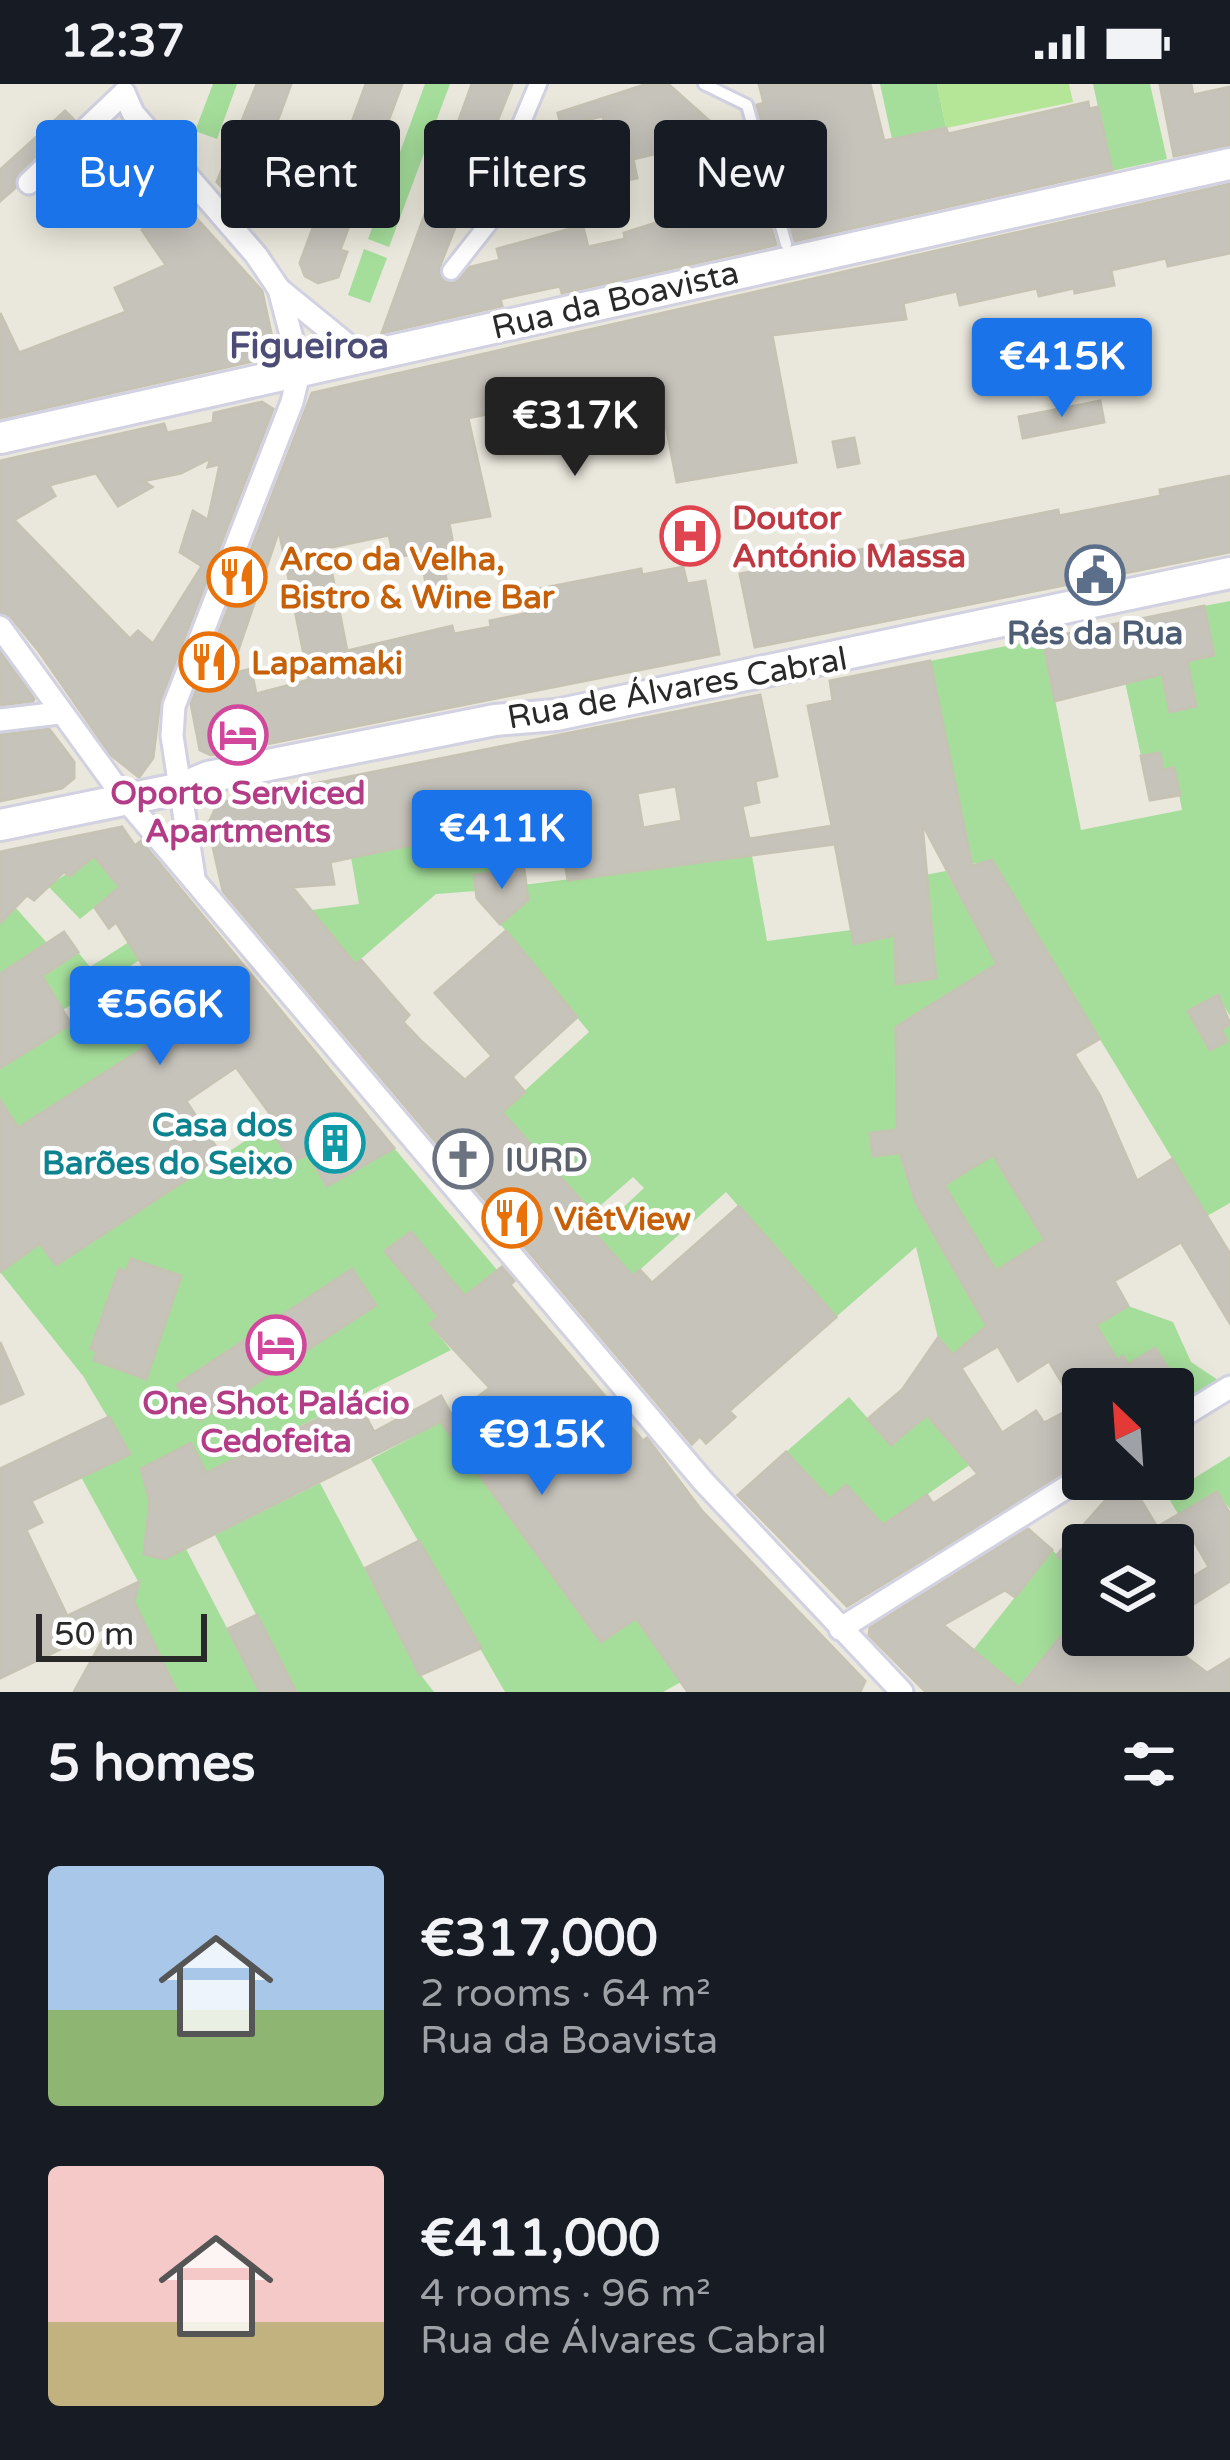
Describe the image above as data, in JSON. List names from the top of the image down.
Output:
{
  "streets": {
    "main road": ["Rua da Boavista", "Rua de Álvares Cabral"]
  },
  "districts": ["Figueiroa"],
  "places": {
    "hospital": ["Doutor António Massa"],
    "public building": ["Rés da Rua"],
    "restaurant": ["Arco da Velha, Bistro & Wine Bar", "Lapamaki", "ViêtView"],
    "hotel": ["Oporto Serviced Apartments", "One Shot Palácio Cedofeita"],
    "building": ["Casa dos Barões do Seixo"],
    "church": ["IURD"]
  },
  "scale_bar": "50 m",
  "north": "top left",
  "page": {
    "status": "12:37",
    "chip": [
      "Buy",
      "Rent",
      "Filters",
      "New"
    ],
    "price": [
      "€415K",
      "€317K",
      "€411K",
      "€566K",
      "€915K"
    ],
    "scale": "50 m",
    "heading": "5 homes",
    "list": [
      {
        "name": "€317,000",
        "note": "2 rooms · 64 m² · Rua da Boavista"
      },
      {
        "name": "€411,000",
        "note": "4 rooms · 96 m² · Rua de Álvares Cabral"
      }
    ]
  }
}
